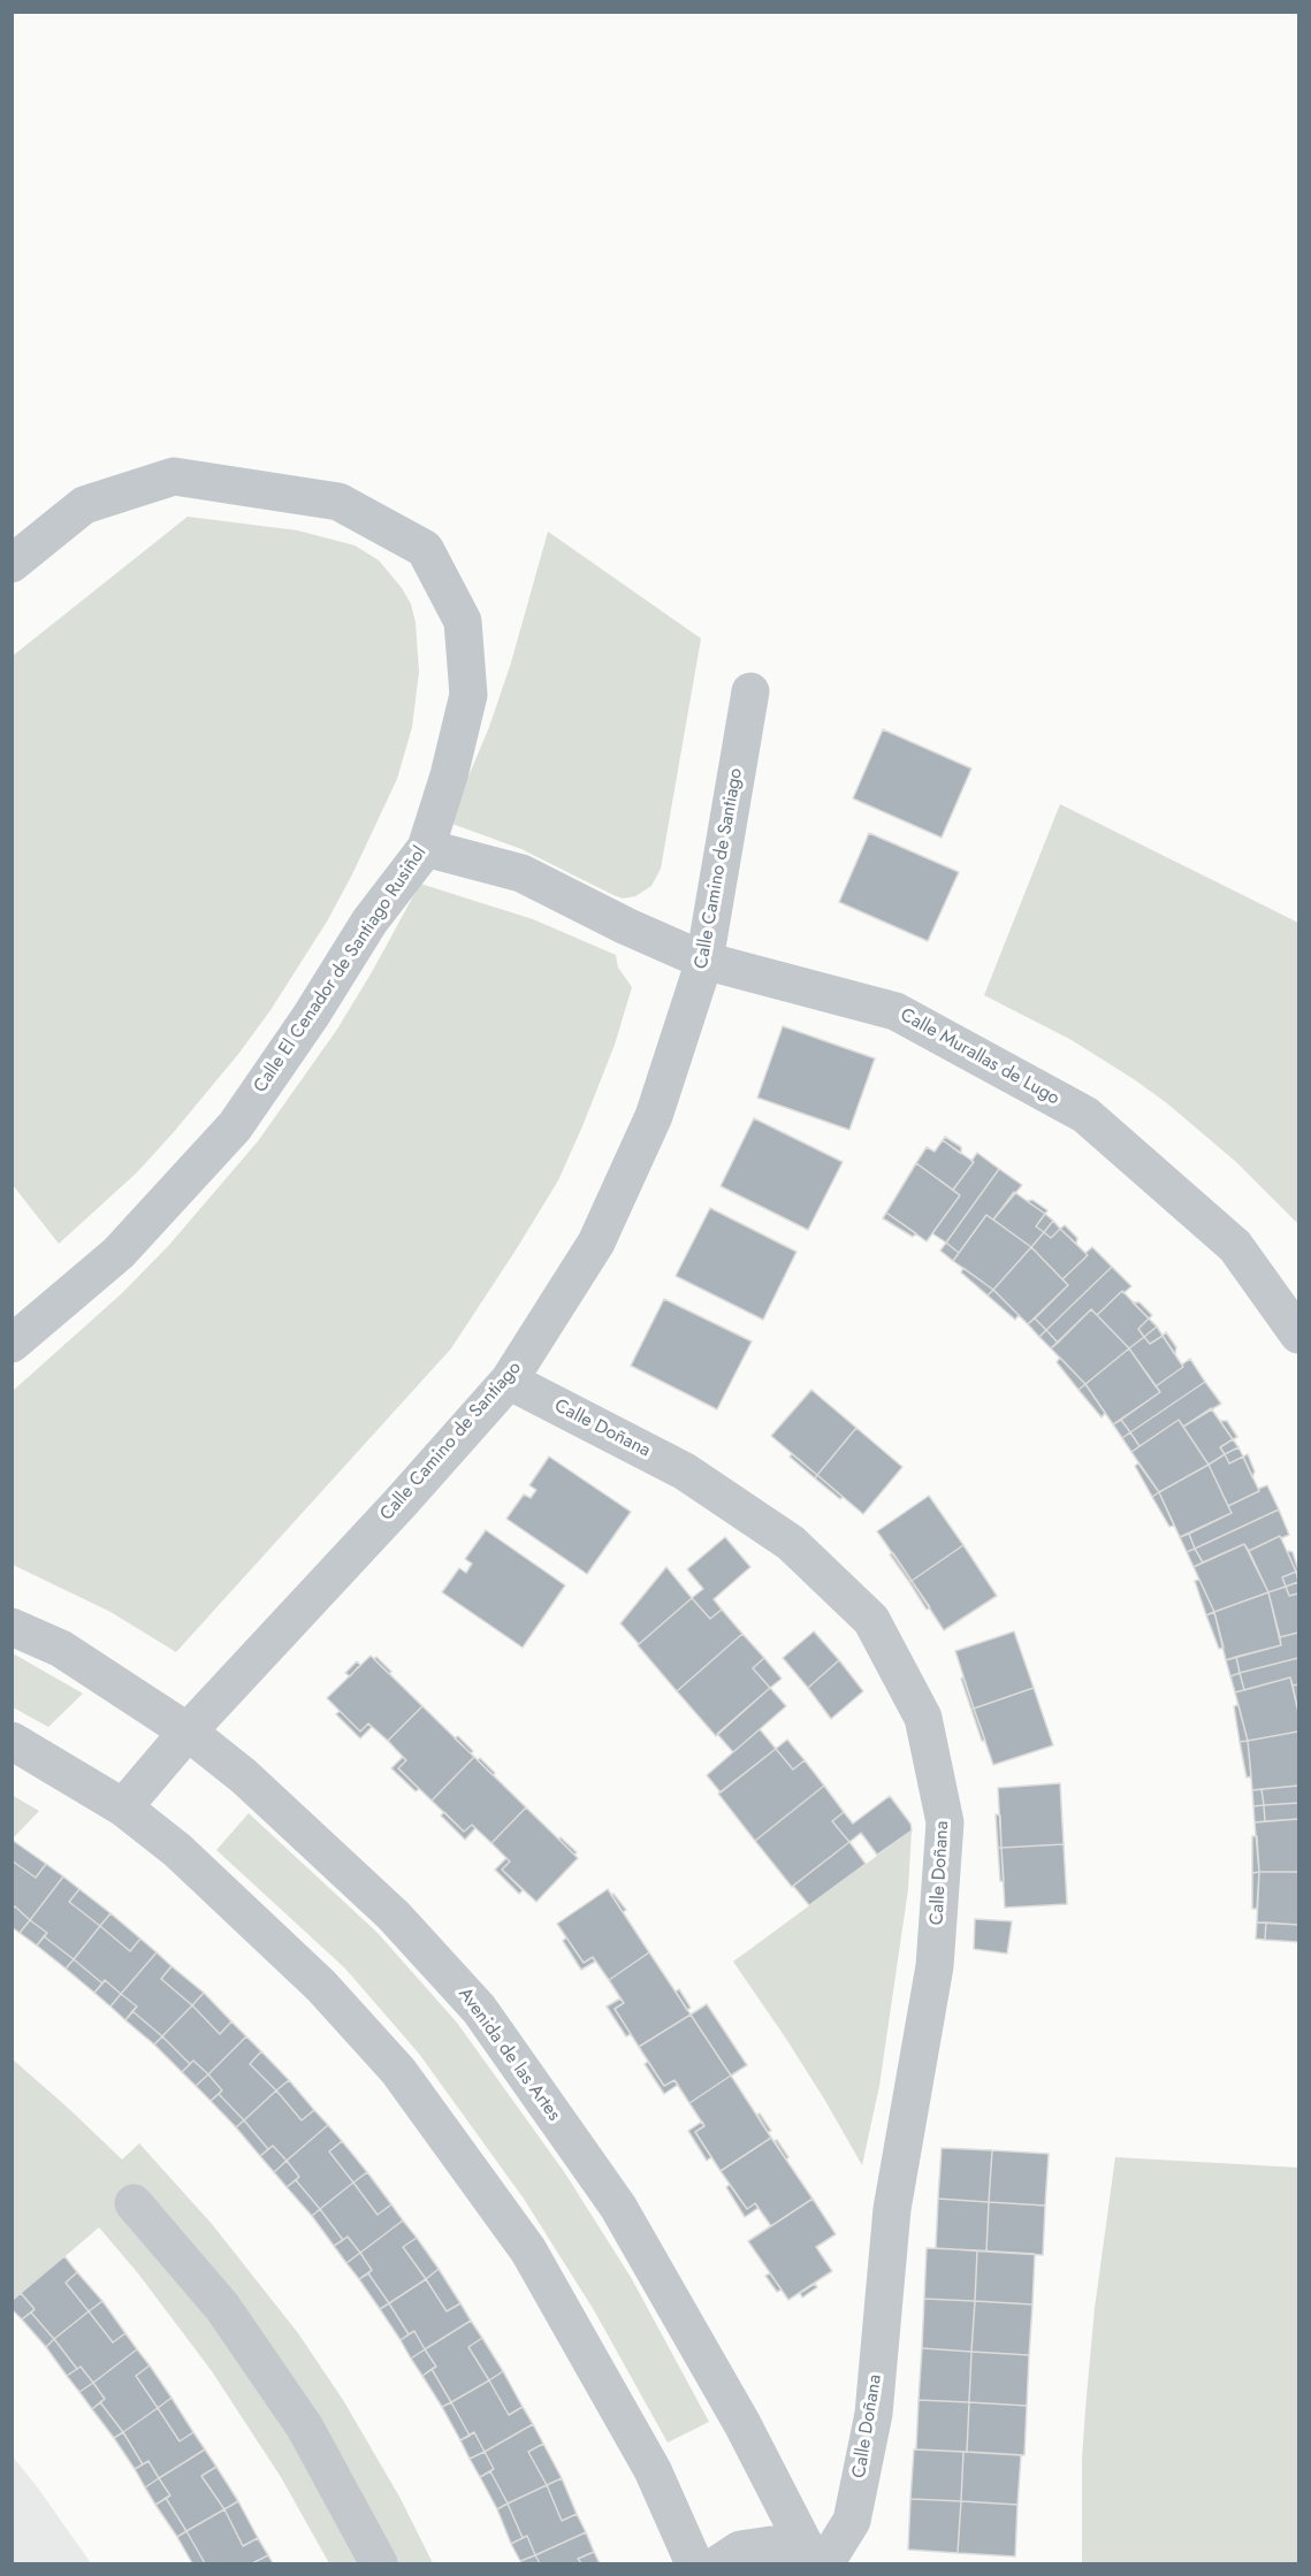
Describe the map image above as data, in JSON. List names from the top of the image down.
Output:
{
  "streets": {
    "street": [
      "Calle Camino de Santiago",
      "Calle El Cenador de Santiago Rusiñol",
      "Calle Murallas de Lugo",
      "Calle Doñana",
      "Avenida de las Artes"
    ]
  },
  "crossings": [
    ["Calle Camino de Santiago", "Calle Murallas de Lugo"],
    ["Calle Camino de Santiago", "Calle Doñana"],
    ["Calle Camino de Santiago", "Avenida de las Artes"],
    ["Calle El Cenador de Santiago Rusiñol", "Calle Murallas de Lugo"],
    ["Calle Doñana", "Avenida de las Artes"]
  ]
}
